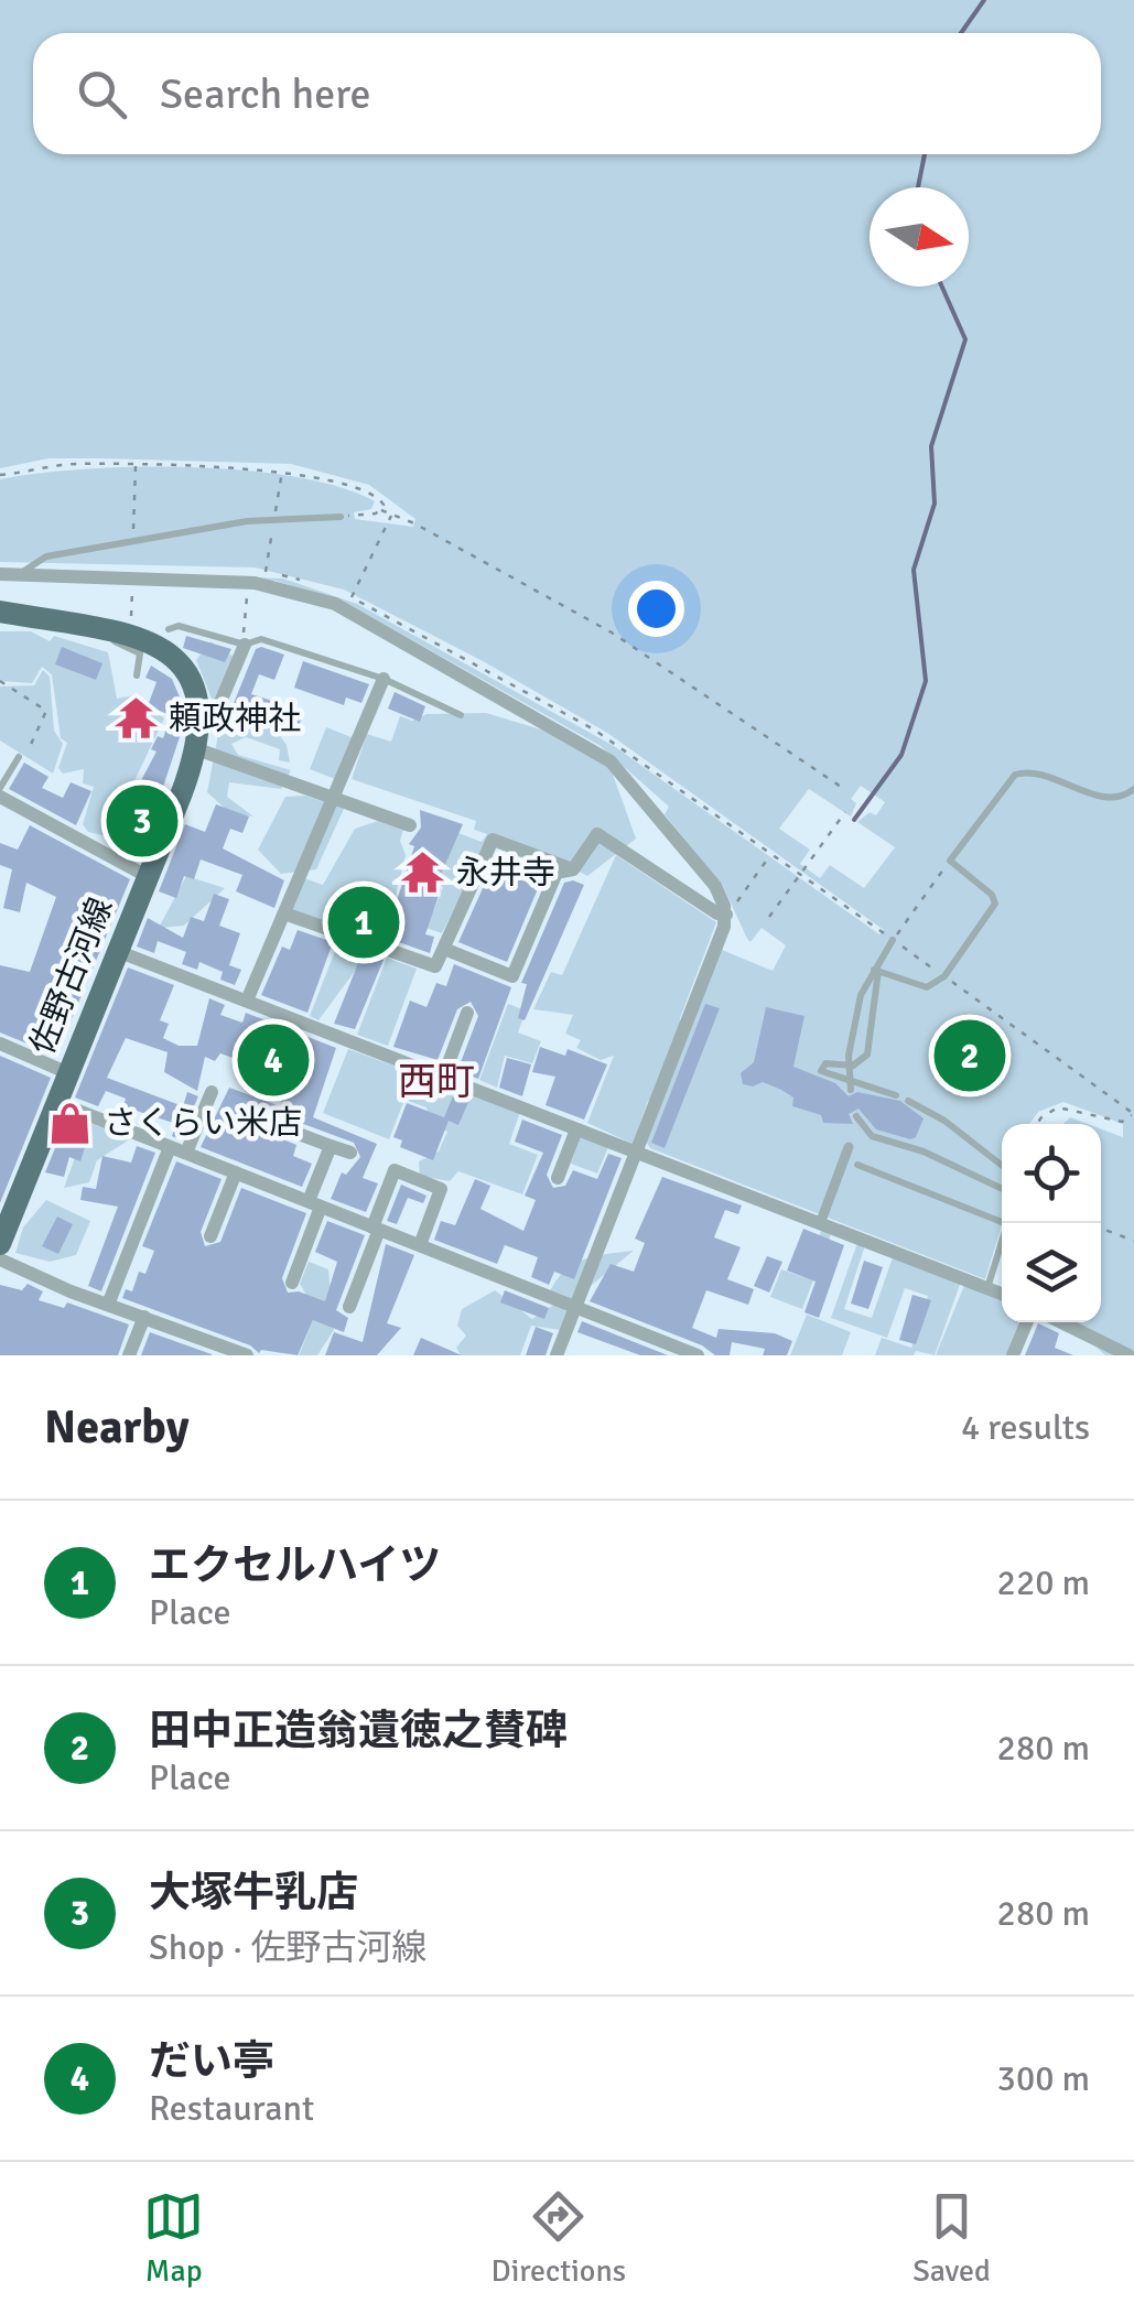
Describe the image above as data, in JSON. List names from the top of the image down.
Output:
{
  "streets": {
    "main road": ["佐野古河線"]
  },
  "districts": ["西町"],
  "places": {
    "temple": ["頼政神社", "永井寺"],
    "shop": ["さくらい米店"]
  },
  "north": "right",
  "page": {
    "search": "Search here",
    "pins": [
      "3",
      "1",
      "2",
      "4"
    ],
    "heading": ["Nearby", "4 results"],
    "list": [
      {
        "mark": "1",
        "name": "エクセルハイツ",
        "note": "Place",
        "value": "220 m"
      },
      {
        "mark": "2",
        "name": "田中正造翁遺徳之賛碑",
        "note": "Place",
        "value": "280 m"
      },
      {
        "mark": "3",
        "name": "大塚牛乳店",
        "note": "Shop · 佐野古河線",
        "value": "280 m"
      },
      {
        "mark": "4",
        "name": "だい亭",
        "note": "Restaurant",
        "value": "300 m"
      }
    ],
    "nav": ["Map", "Directions", "Saved"]
  }
}
